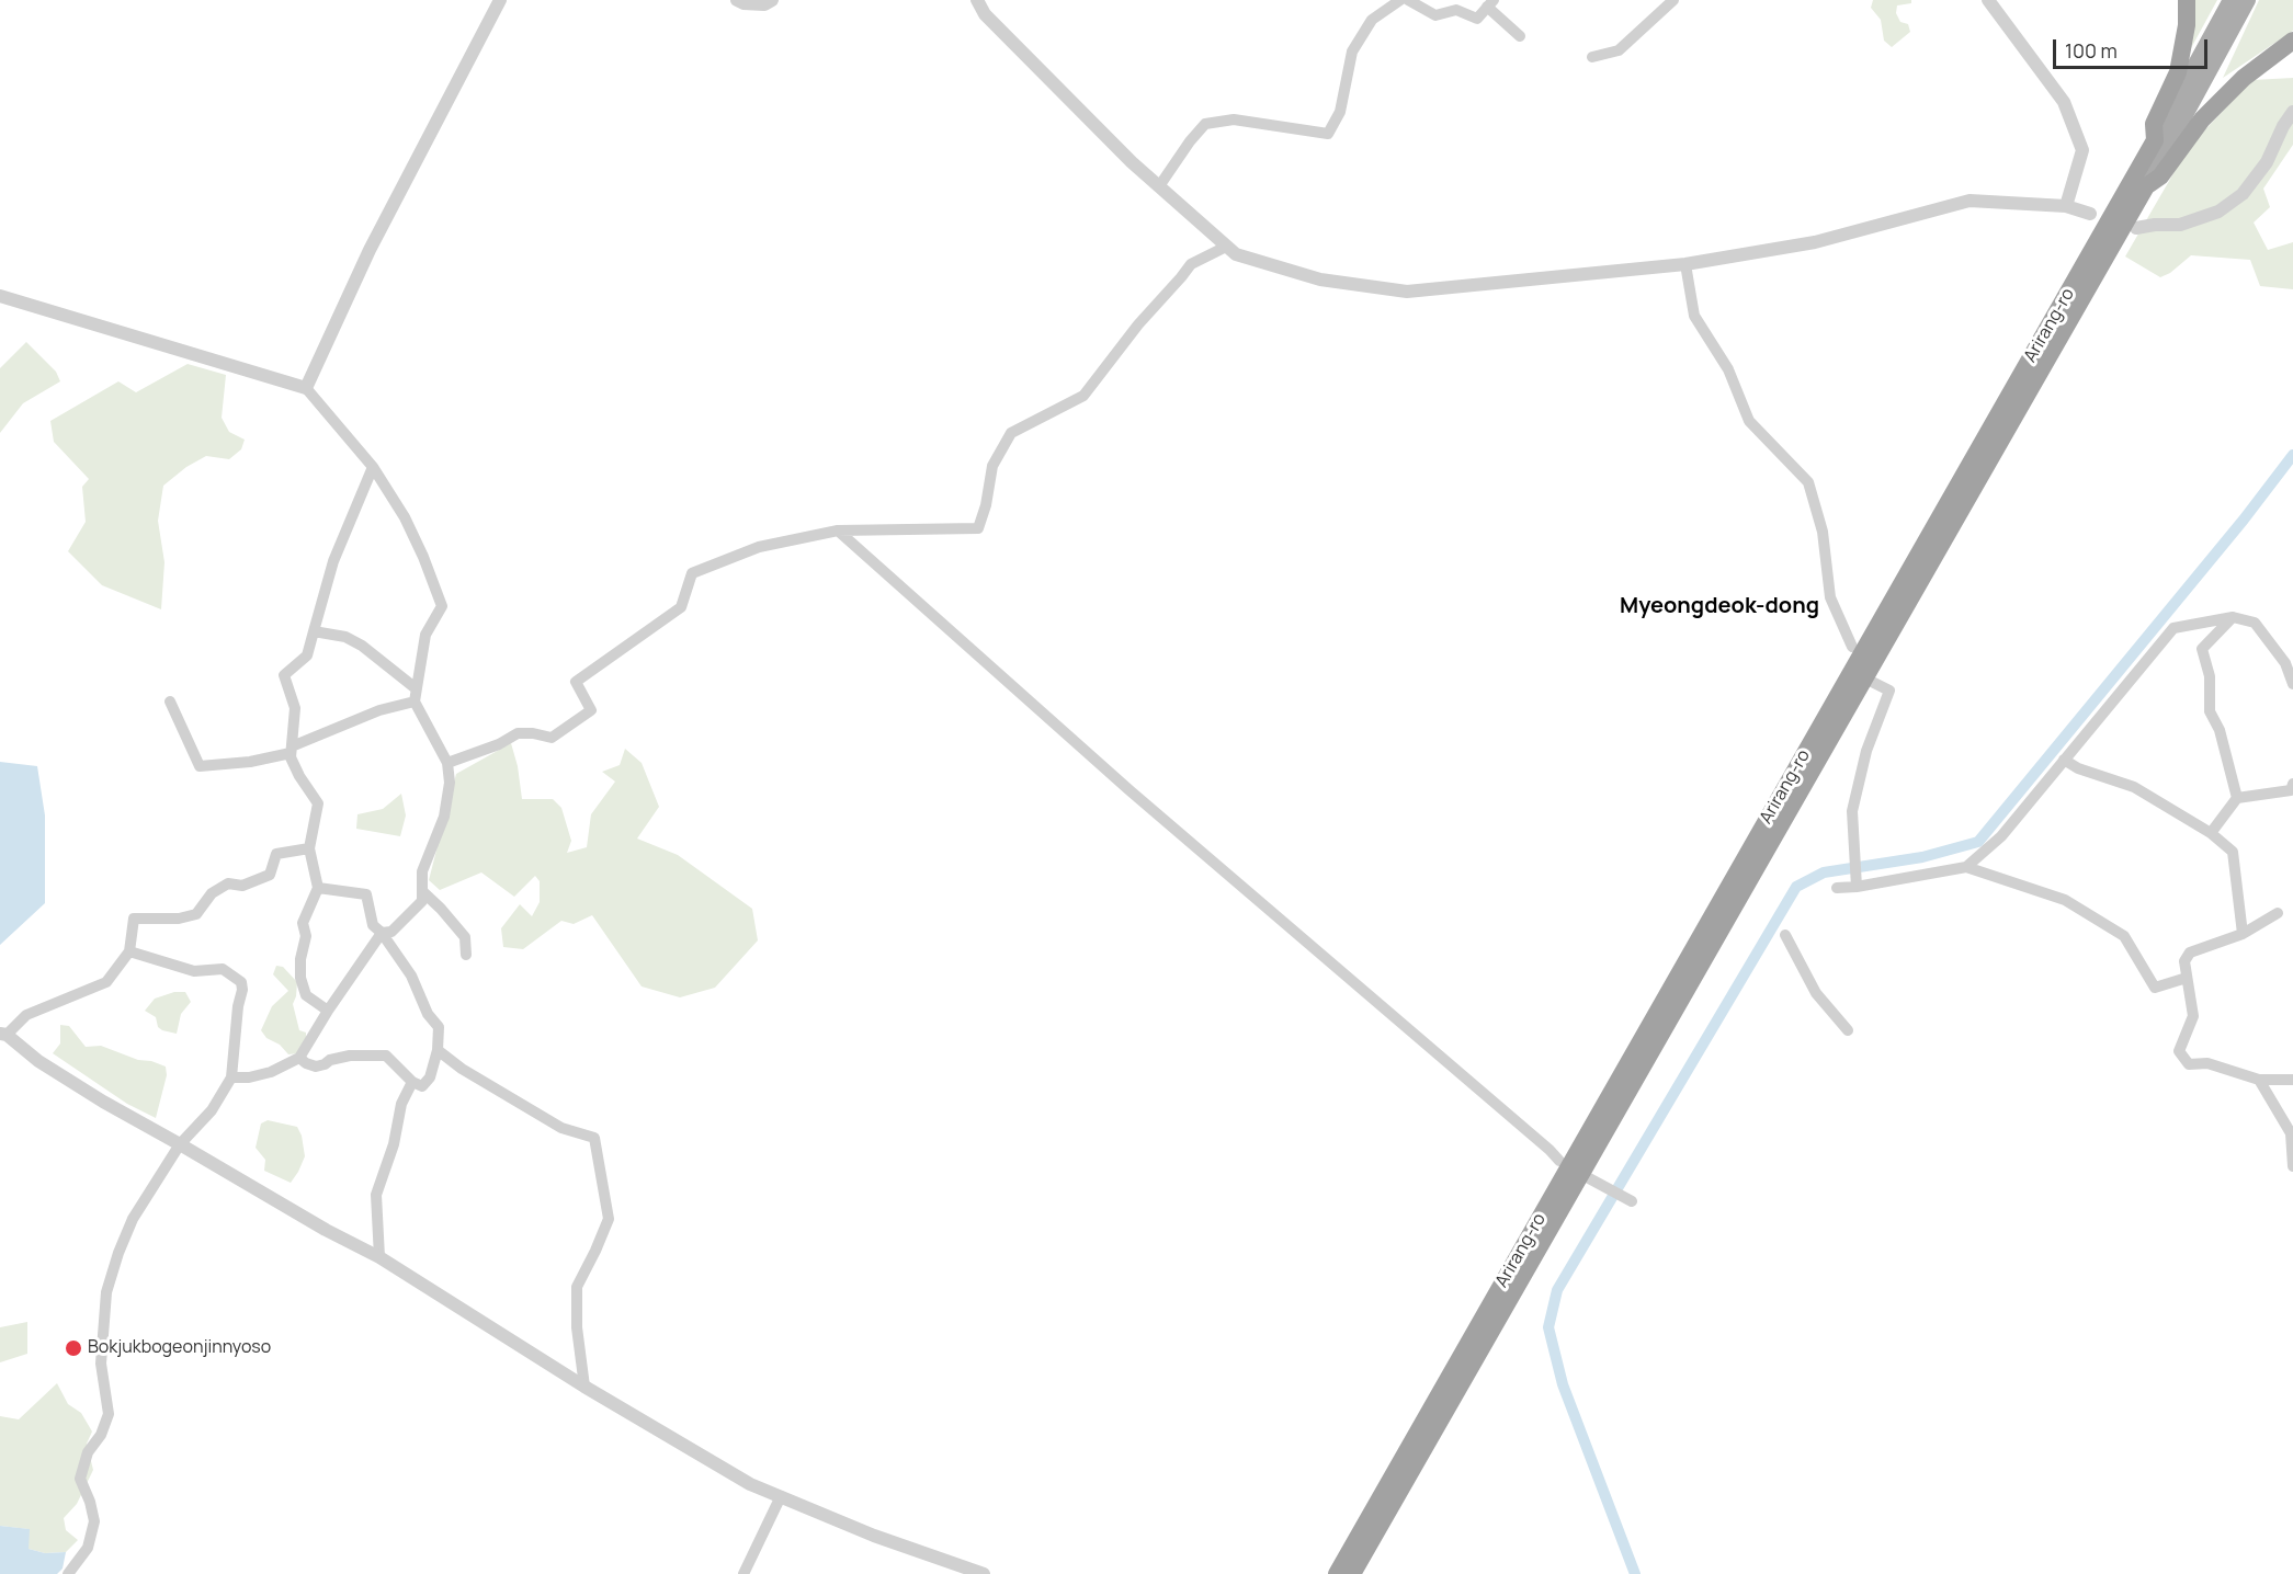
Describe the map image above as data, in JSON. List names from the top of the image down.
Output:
{
  "streets": {
    "highway": ["Arirang-ro"]
  },
  "districts": ["Myeongdeok-dong"],
  "places": ["Bokjukbogeonjinnyoso"],
  "scale_bar": "100 m"
}
